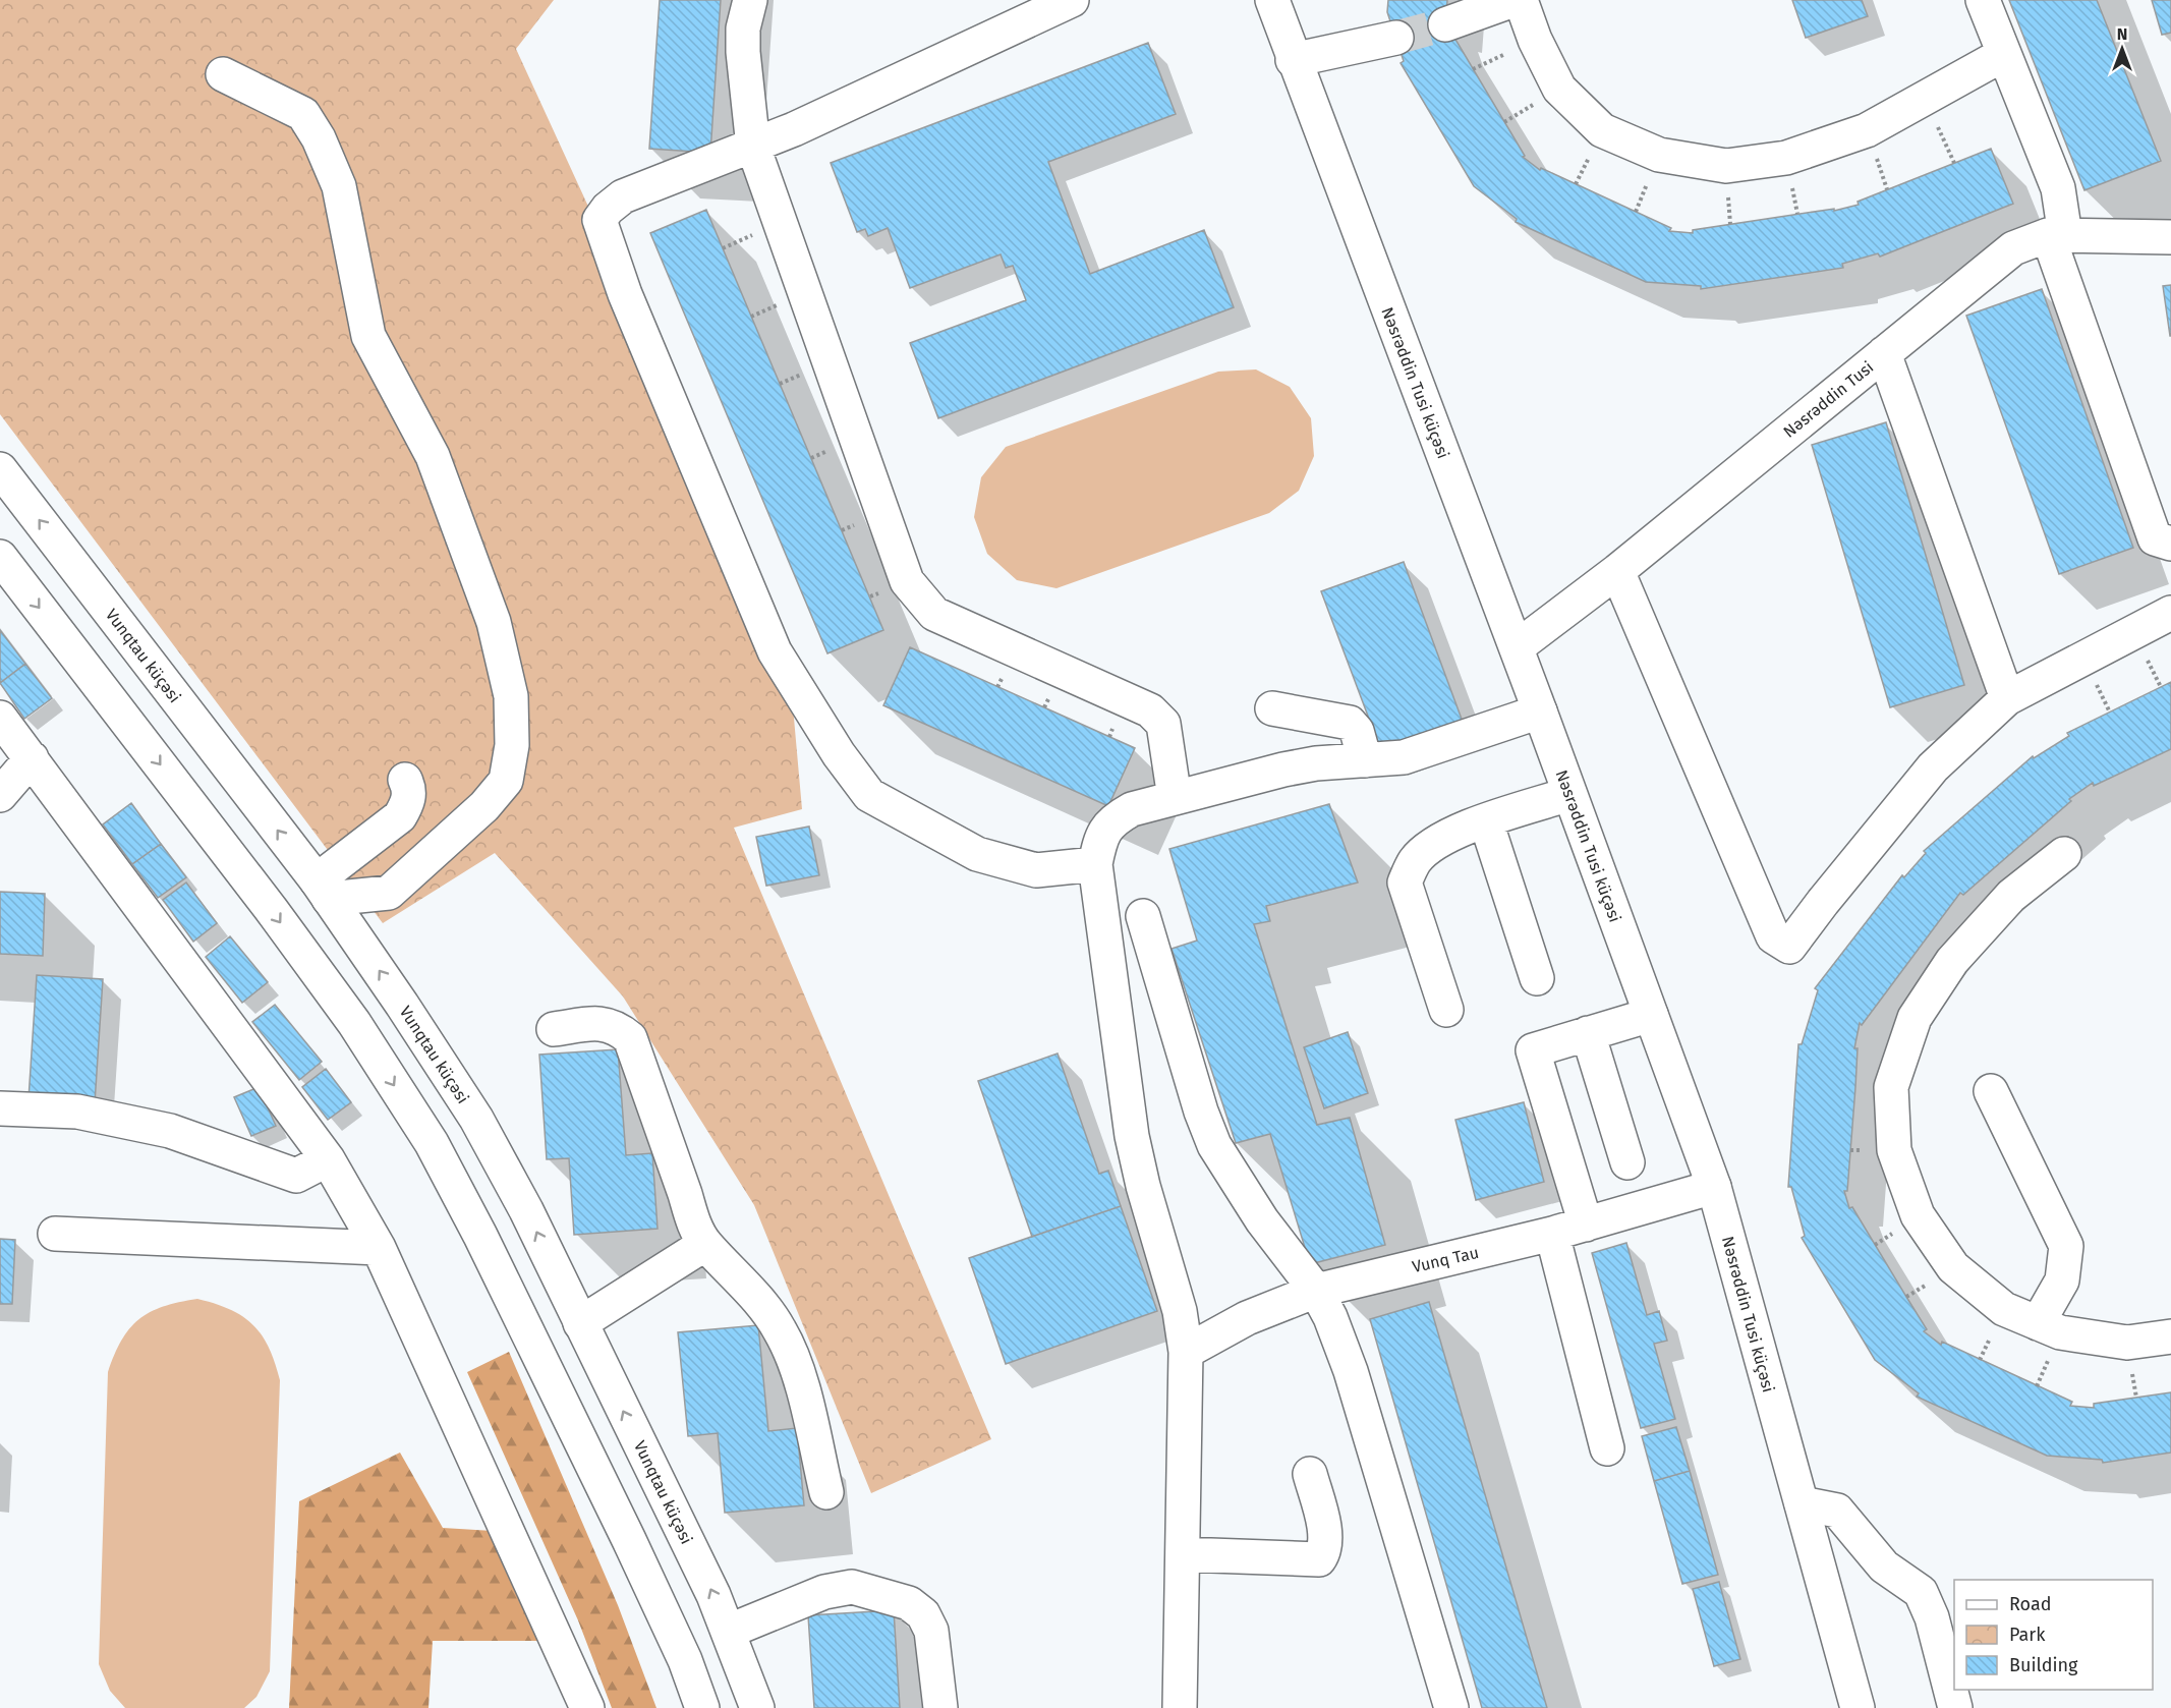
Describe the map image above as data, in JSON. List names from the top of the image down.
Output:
{
  "streets": {
    "main road": [
      "Nəsrəddin Tusi küçəsi",
      "Nəsrəddin Tusi",
      "Vunqtau küçəsi",
      "Vunq Tau"
    ]
  },
  "crossings": [
    ["Nəsrəddin Tusi küçəsi", "Nəsrəddin Tusi"],
    ["Nəsrəddin Tusi küçəsi", "Vunq Tau"]
  ],
  "legend": ["Road", "Park", "Building"],
  "north": "top"
}
